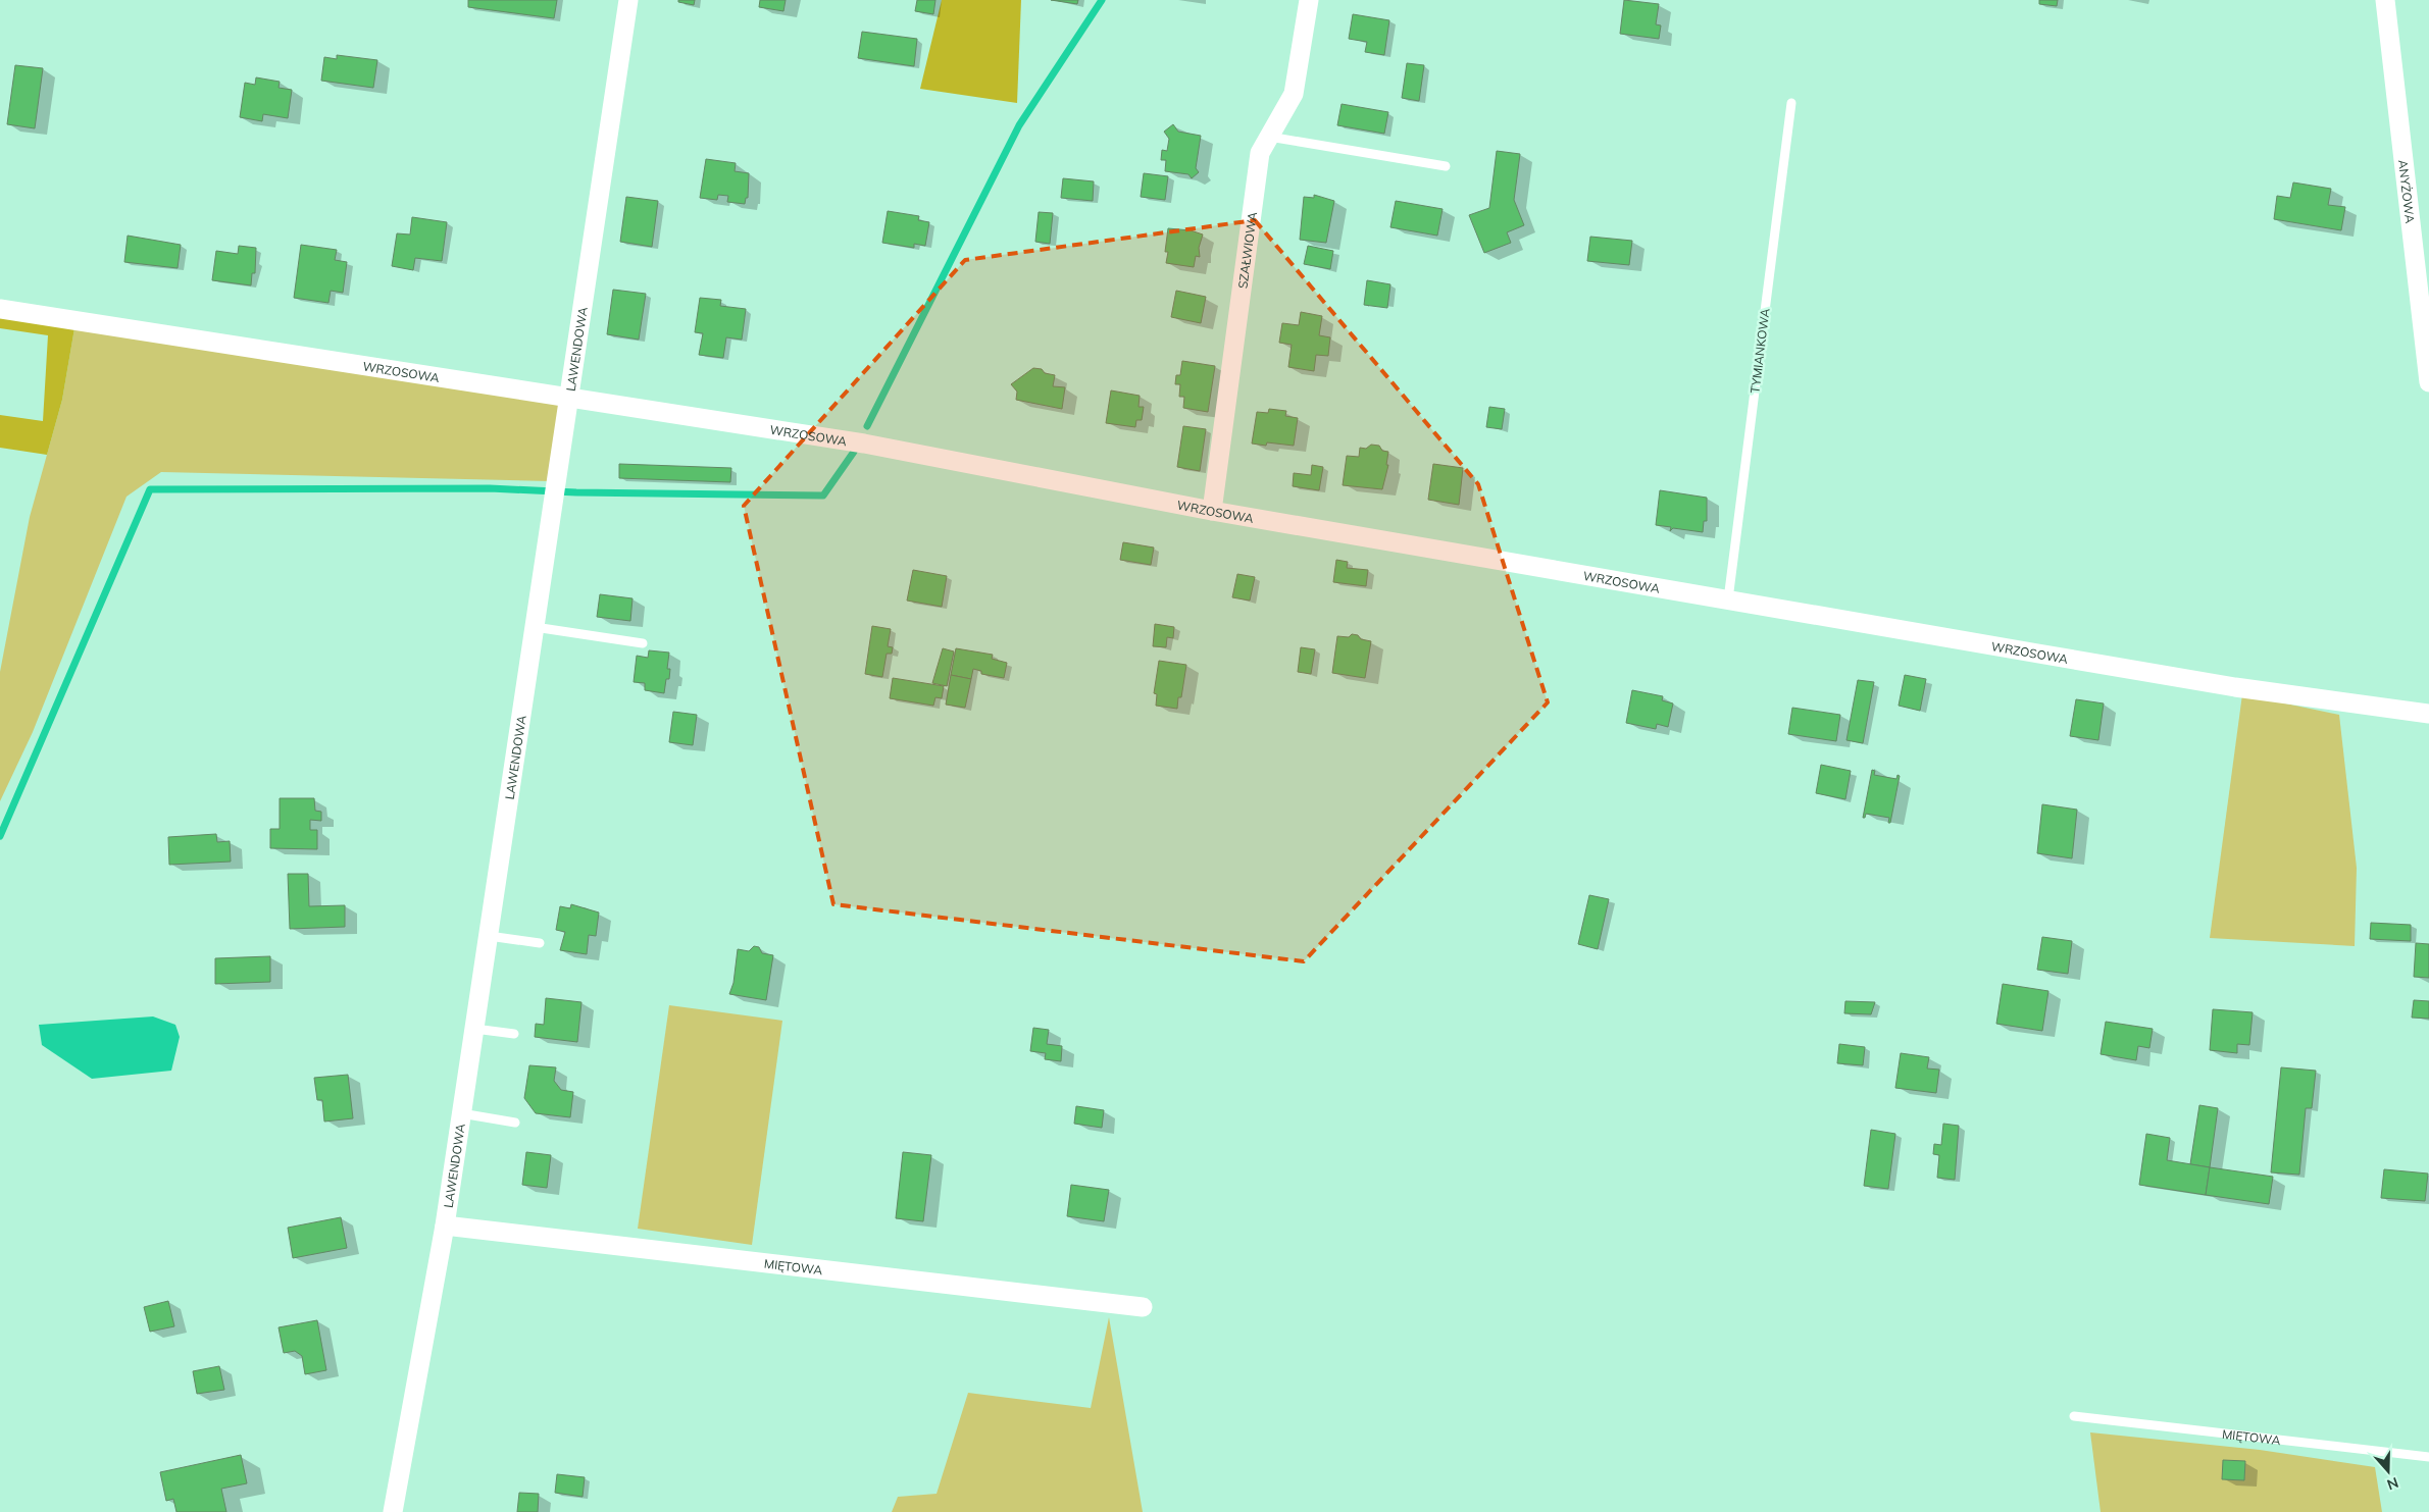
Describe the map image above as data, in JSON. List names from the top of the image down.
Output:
{
  "streets": {
    "street": [
      "ANYŻOWA",
      "SZAŁWIOWA",
      "LAWENDOWA",
      "WRZOSOWA",
      "MIĘTOWA"
    ],
    "lane": ["TYMIANKOWA"]
  },
  "crossings": [
    ["SZAŁWIOWA", "WRZOSOWA"],
    ["LAWENDOWA", "WRZOSOWA"],
    ["LAWENDOWA", "MIĘTOWA"],
    ["TYMIANKOWA", "WRZOSOWA"]
  ],
  "north": "bottom"
}
